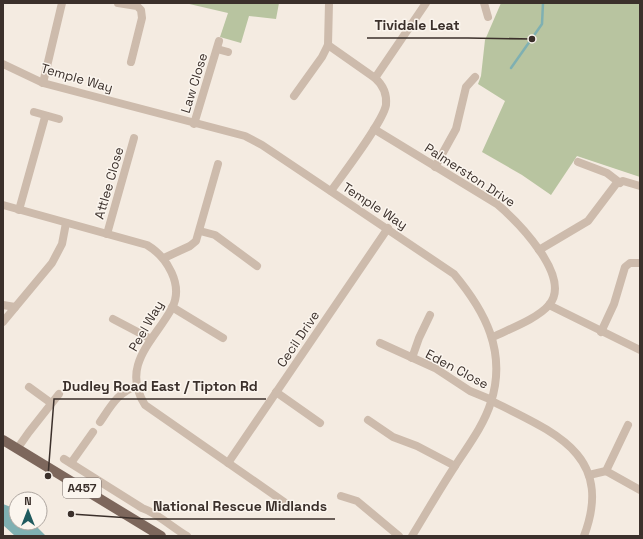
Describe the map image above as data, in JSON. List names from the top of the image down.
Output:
{
  "streets": {
    "main road": ["A457"],
    "street": [
      "Temple Way",
      "Law Close",
      "Palmerston Drive",
      "Attlee Close",
      "Peel Way",
      "Cecil Drive",
      "Eden Close"
    ]
  },
  "crossings": [
    ["Temple Way", "Law Close"],
    ["Temple Way", "Cecil Drive"],
    ["Temple Way", "Eden Close"],
    ["Attlee Close", "Peel Way"],
    ["Peel Way", "Cecil Drive"]
  ],
  "places": ["Tividale Leat", "Dudley Road East / Tipton Rd", "National Rescue Midlands"],
  "north": "top"
}
